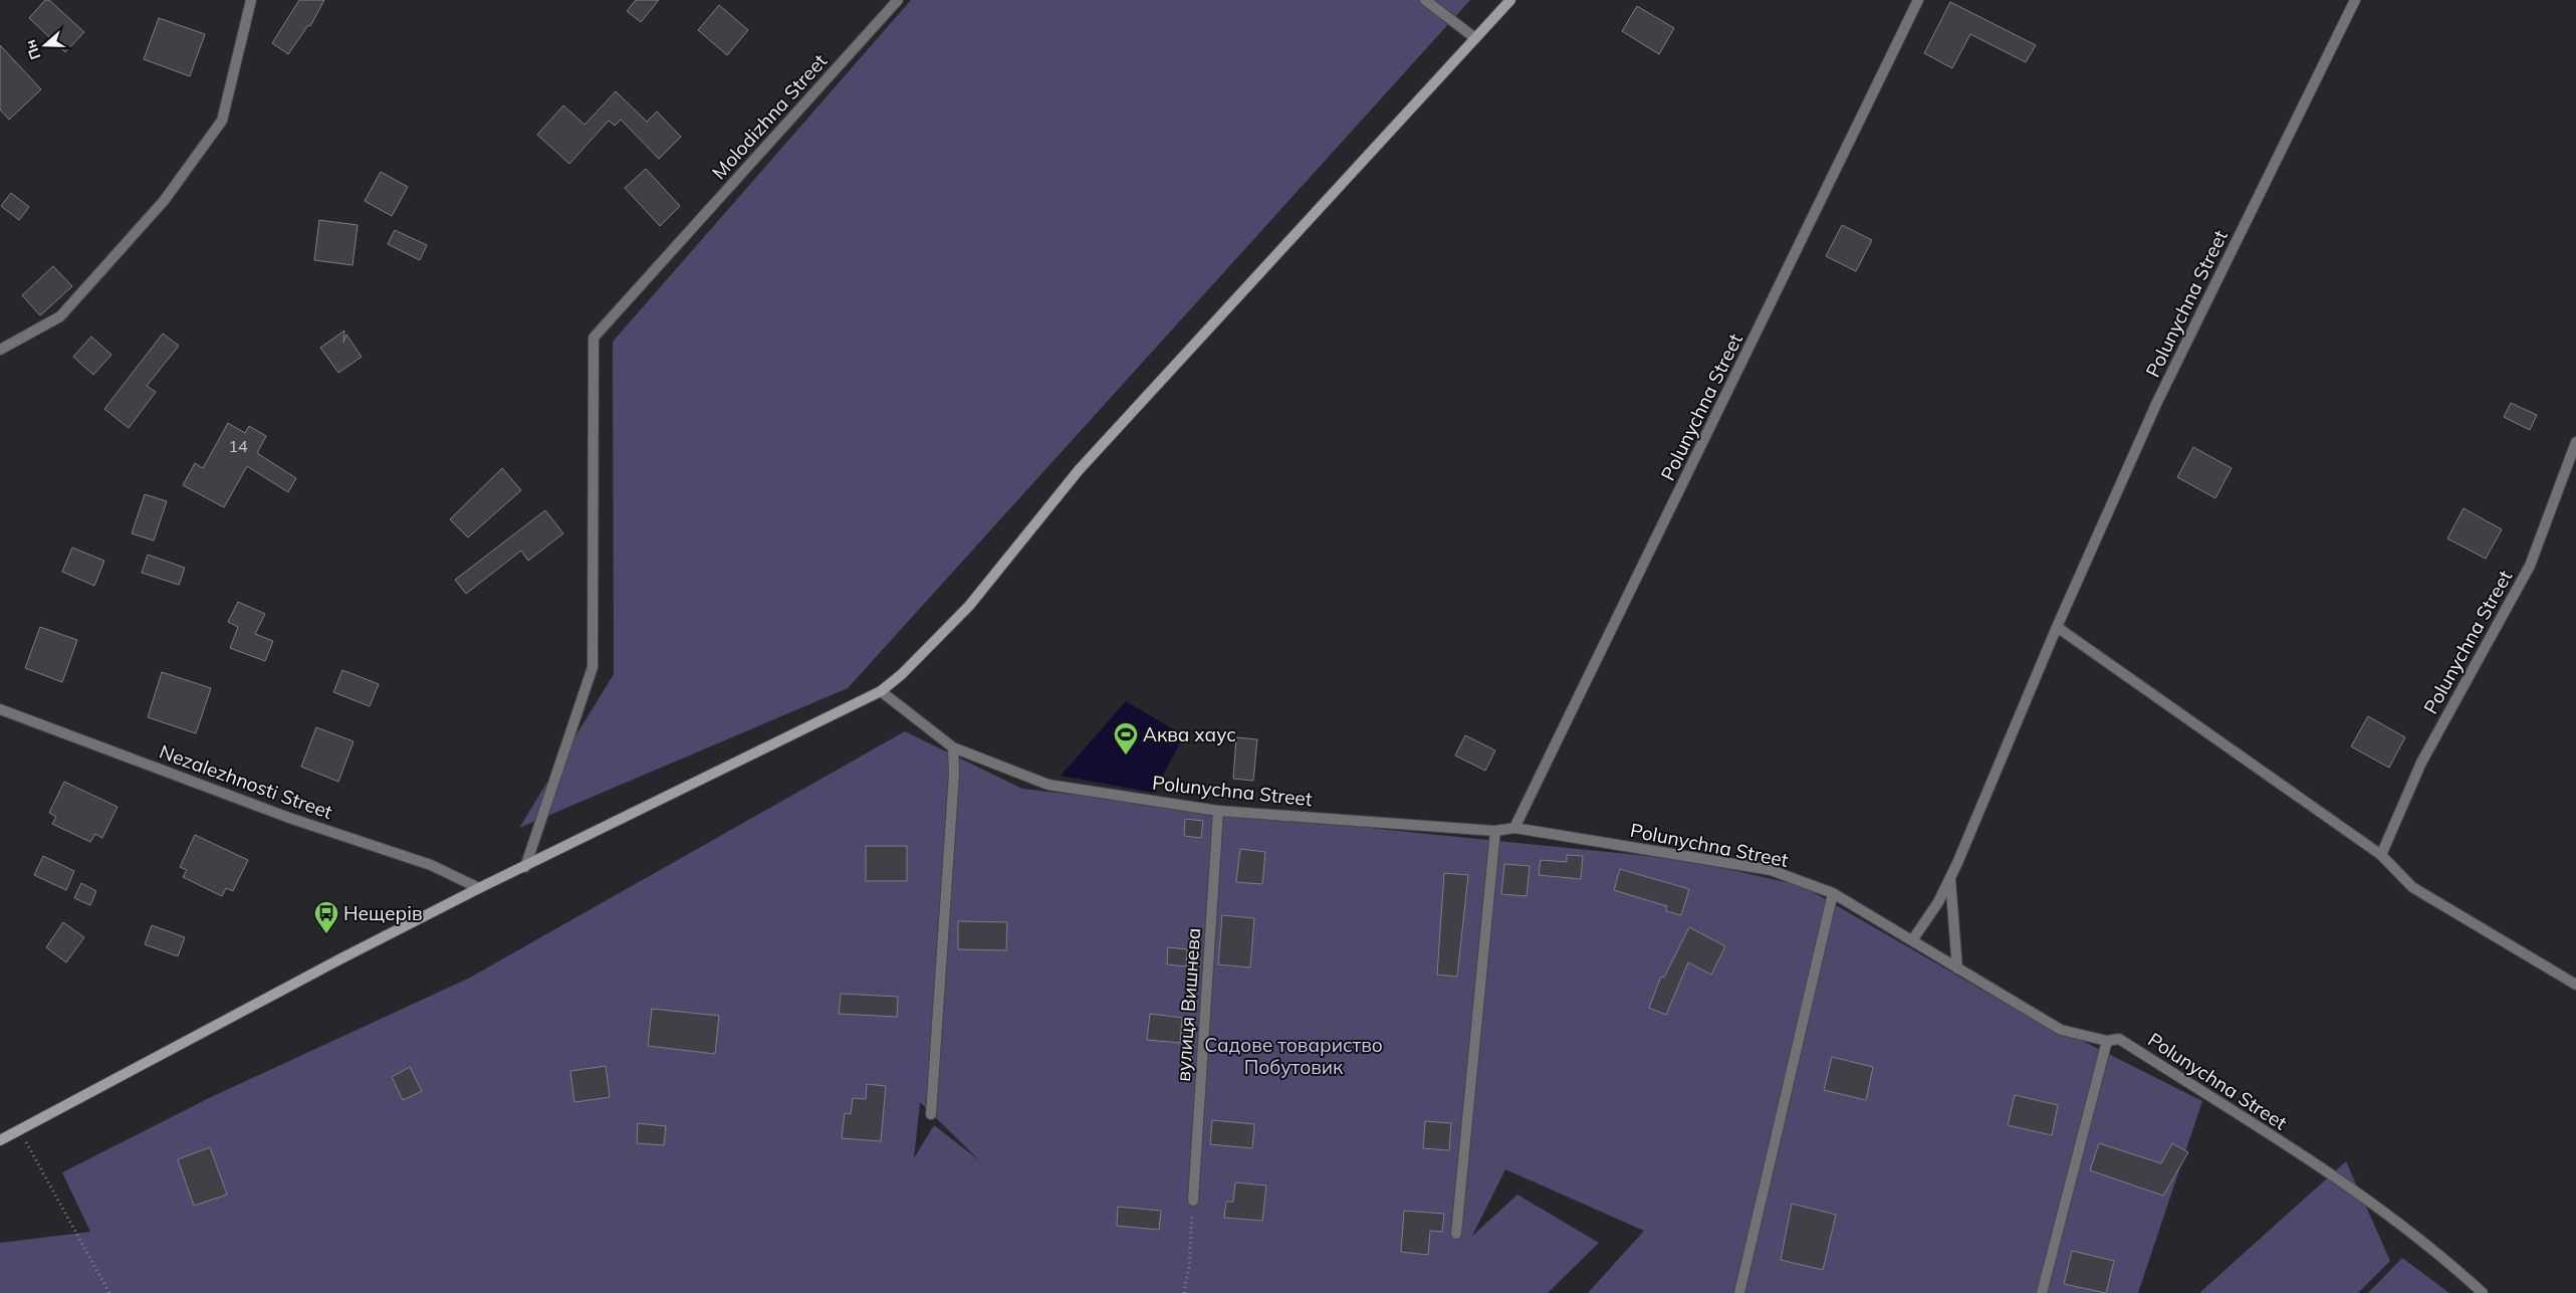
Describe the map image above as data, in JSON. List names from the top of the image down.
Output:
{
  "streets": {
    "street": [
      "Molodizhna Street",
      "Polunychna Street",
      "Nezalezhnosti Street",
      "вулиця Вишнева"
    ]
  },
  "crossings": [
    ["Polunychna Street", "вулиця Вишнева"]
  ],
  "parks": ["Садове товариство Побутовик"],
  "places": {
    "sports": ["Аква хаус"],
    "bus stop": ["Нещерів"]
  },
  "house_numbers": ["14"],
  "north": "left"
}
